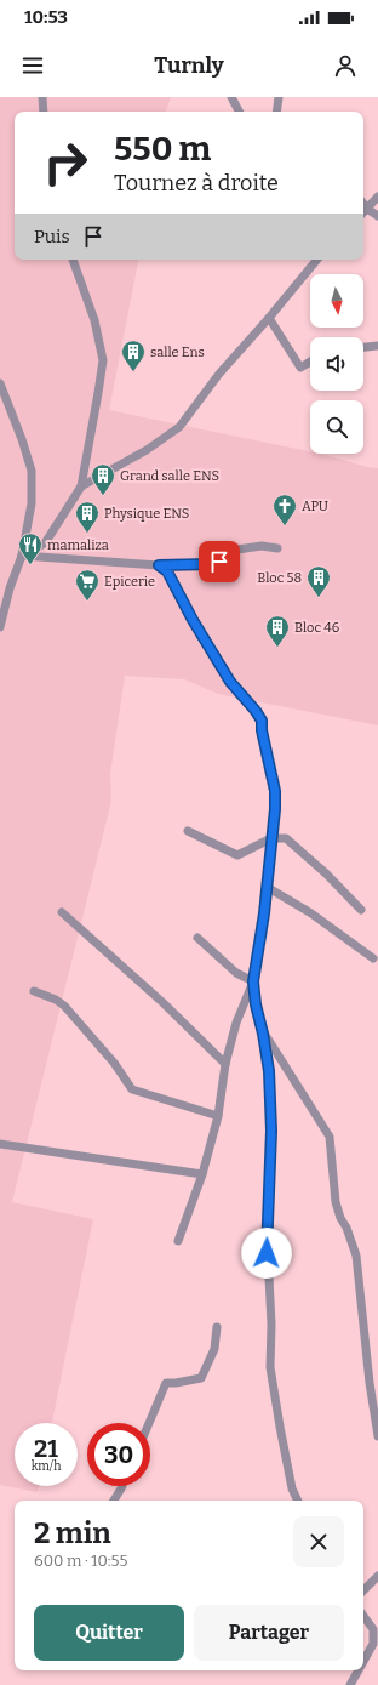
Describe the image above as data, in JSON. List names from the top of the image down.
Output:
{
  "places": {
    "building": [
      "salle Ens",
      "Grand salle ENS",
      "Physique ENS",
      "Bloc 58",
      "Bloc 46"
    ],
    "church": ["APU"],
    "restaurant": ["mamaliza"],
    "supermarket": ["Epicerie"]
  },
  "north": "bottom",
  "page": {
    "status": "10:53",
    "header": "Turnly",
    "turn": ["550 m", "Tournez à droite"],
    "then": "Puis",
    "speed": "21 km/h",
    "limit": "30",
    "heading": ["2 min", "600 m · 10:55"],
    "buttons": ["Quitter", "Partager"]
  }
}
